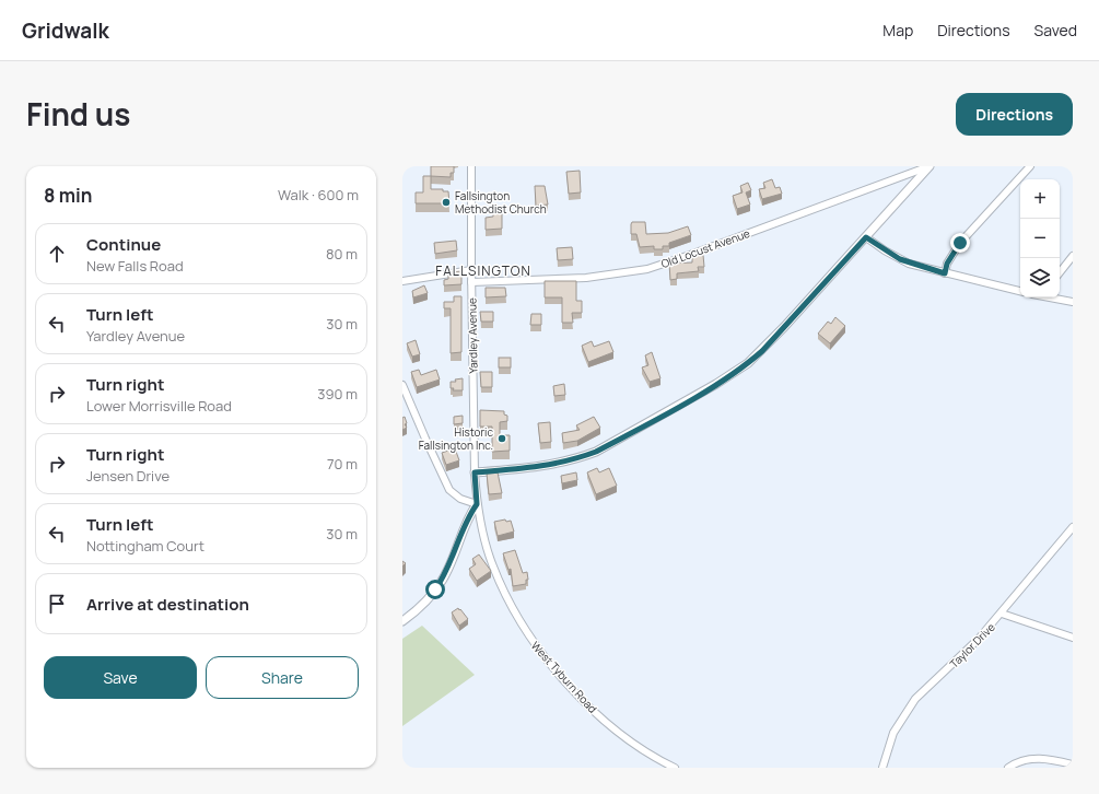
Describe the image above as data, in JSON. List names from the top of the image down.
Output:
{
  "streets": {
    "street": [
      "Old Locust Avenue",
      "Yardley Avenue",
      "Taylor Drive",
      "West Tyburn Road"
    ]
  },
  "crossings": [
    ["Old Locust Avenue", "Yardley Avenue"],
    ["Yardley Avenue", "West Tyburn Road"]
  ],
  "districts": ["FALLSINGTON"],
  "places": ["Fallsington Methodist Church", "Historic Fallsington Inc."],
  "page": {
    "header": "Gridwalk",
    "nav": ["Map", "Directions", "Saved"],
    "title": "Find us",
    "buttons": [
      "Directions",
      ["Save", "Share"]
    ],
    "heading": ["8 min", "Walk · 600 m"],
    "map_buttons": ["+", "−"],
    "list": [
      ["Continue", "New Falls Road", "80 m"],
      ["Turn left", "Yardley Avenue", "30 m"],
      ["Turn right", "Lower Morrisville Road", "390 m"],
      ["Turn right", "Jensen Drive", "70 m"],
      ["Turn left", "Nottingham Court", "30 m"],
      "Arrive at destination"
    ]
  }
}
